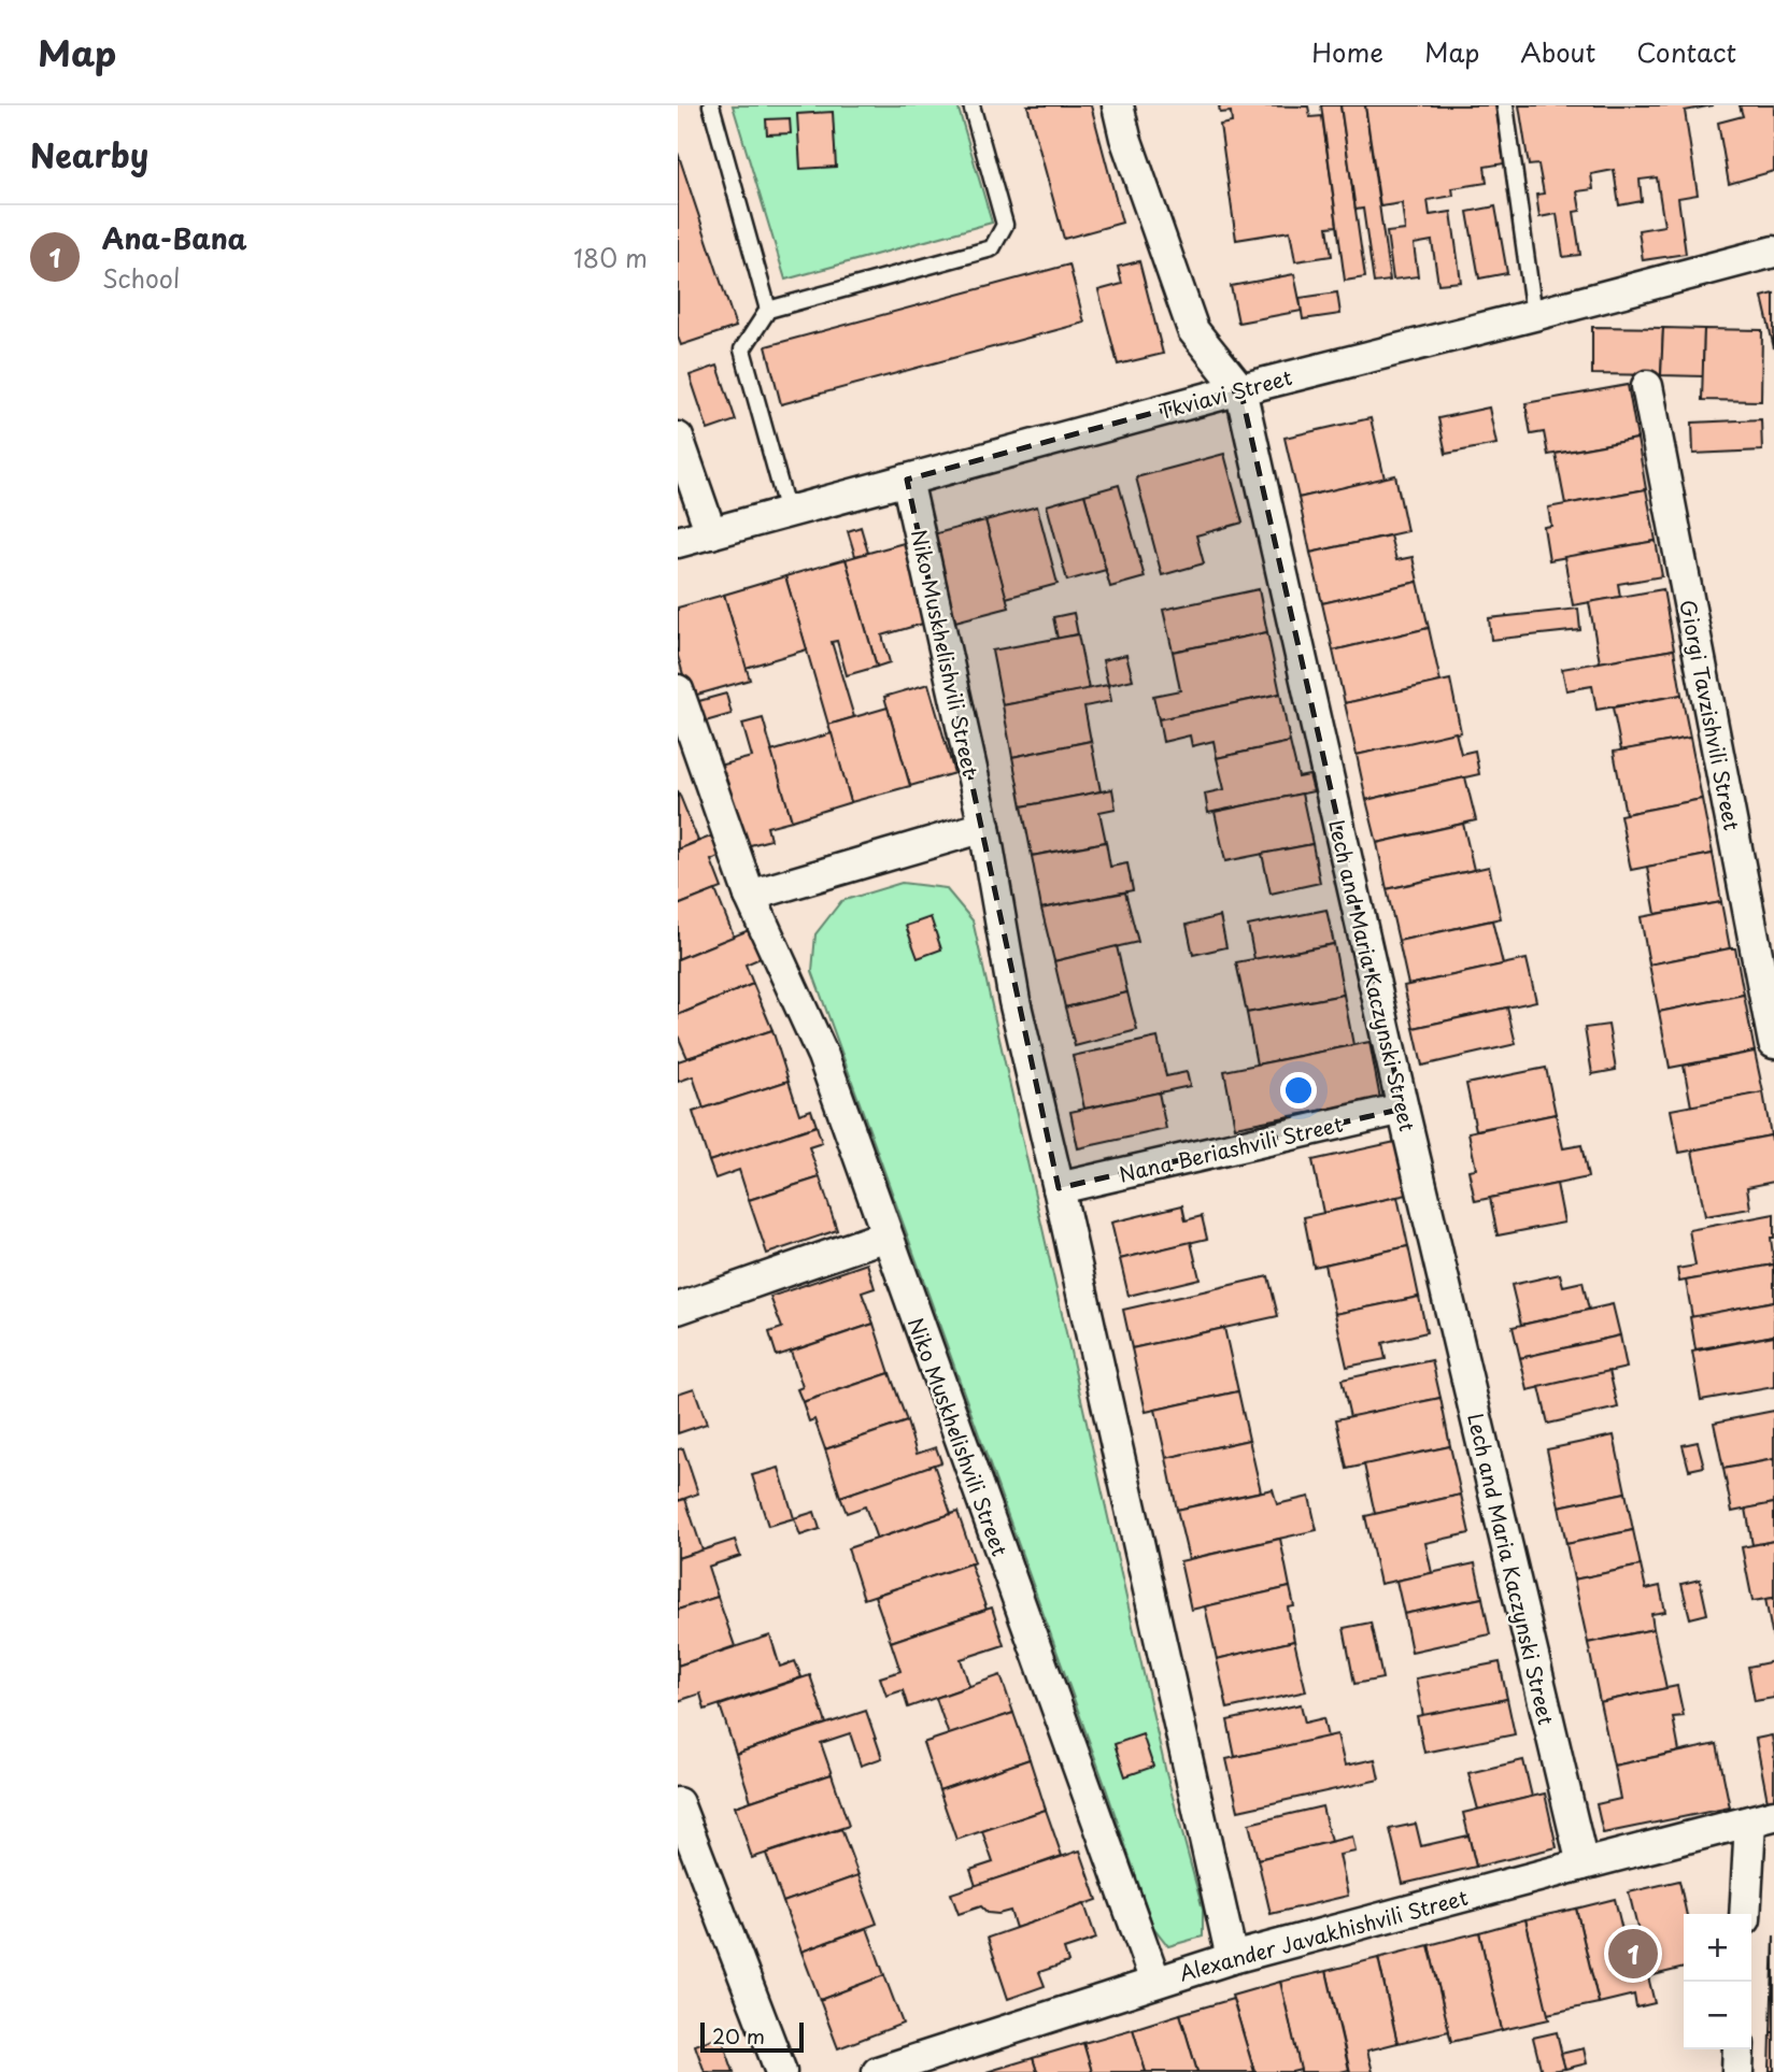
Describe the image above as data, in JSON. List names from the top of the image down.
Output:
{
  "streets": {
    "street": [
      "Tkviavi Street",
      "Niko Muskhelishvili Street",
      "Giorgi Tavzishvili Street",
      "Lech and Maria Kaczynski Street",
      "Nana Beriashvili Street",
      "Alexander Javakhishvili Street"
    ]
  },
  "crossings": [
    ["Tkviavi Street", "Niko Muskhelishvili Street"],
    ["Tkviavi Street", "Lech and Maria Kaczynski Street"],
    ["Niko Muskhelishvili Street", "Nana Beriashvili Street"],
    ["Niko Muskhelishvili Street", "Alexander Javakhishvili Street"],
    ["Lech and Maria Kaczynski Street", "Nana Beriashvili Street"],
    ["Lech and Maria Kaczynski Street", "Alexander Javakhishvili Street"]
  ],
  "scale_bar": "20 m",
  "page": {
    "header": "Map",
    "nav": [
      "Home",
      "Map",
      "About",
      "Contact"
    ],
    "heading": "Nearby",
    "list": [
      {
        "mark": "1",
        "name": "Ana-Bana",
        "note": "School",
        "value": "180 m"
      }
    ],
    "map_buttons": ["+", "−"],
    "pins": "1",
    "scale": "20 m"
  }
}
